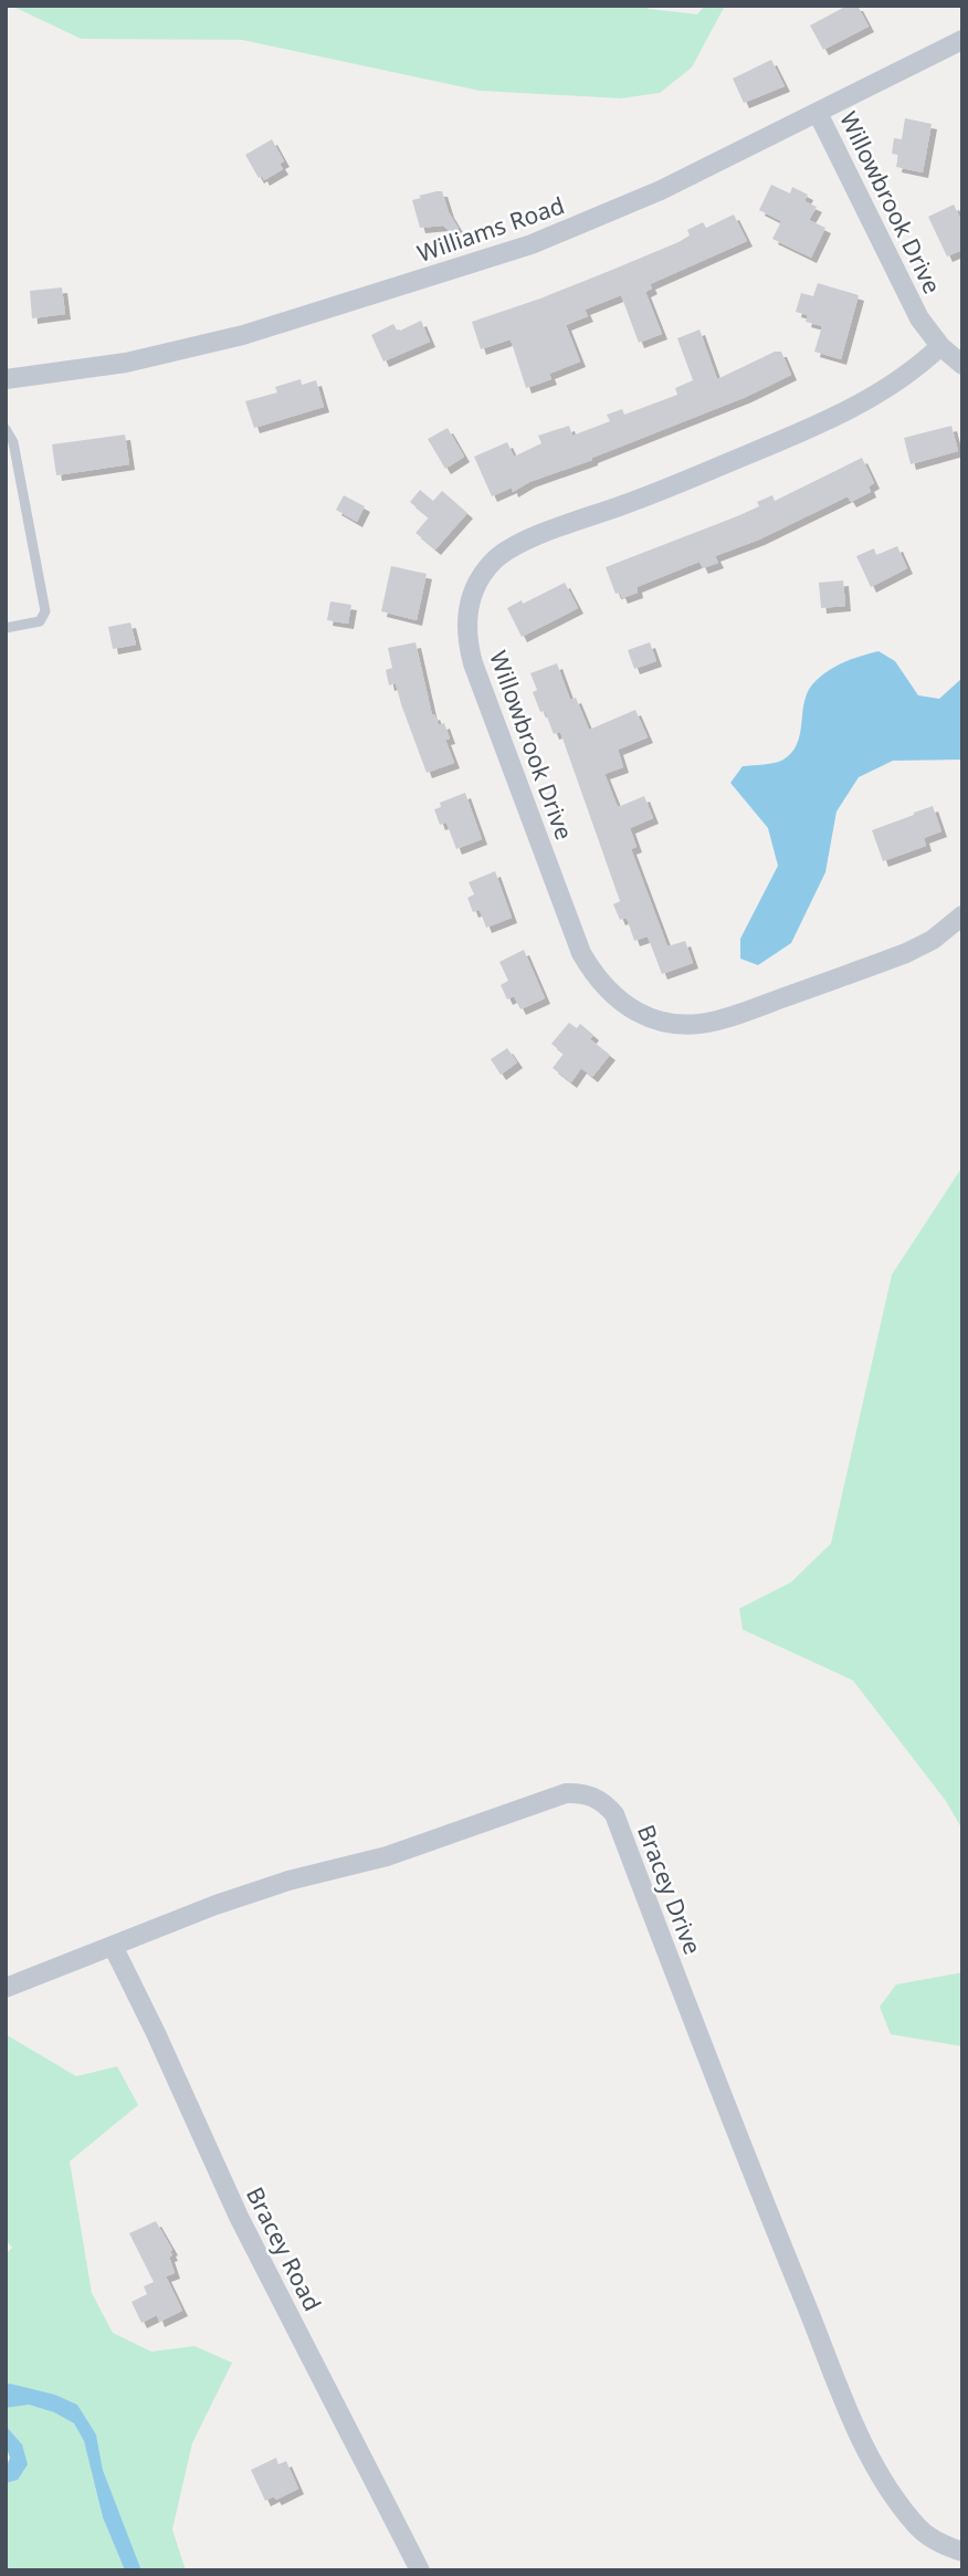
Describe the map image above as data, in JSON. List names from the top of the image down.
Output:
{
  "streets": {
    "street": [
      "Willowbrook Drive",
      "Williams Road",
      "Bracey Drive",
      "Bracey Road"
    ]
  },
  "crossings": [
    ["Willowbrook Drive", "Williams Road"],
    ["Bracey Drive", "Bracey Road"]
  ]
}
